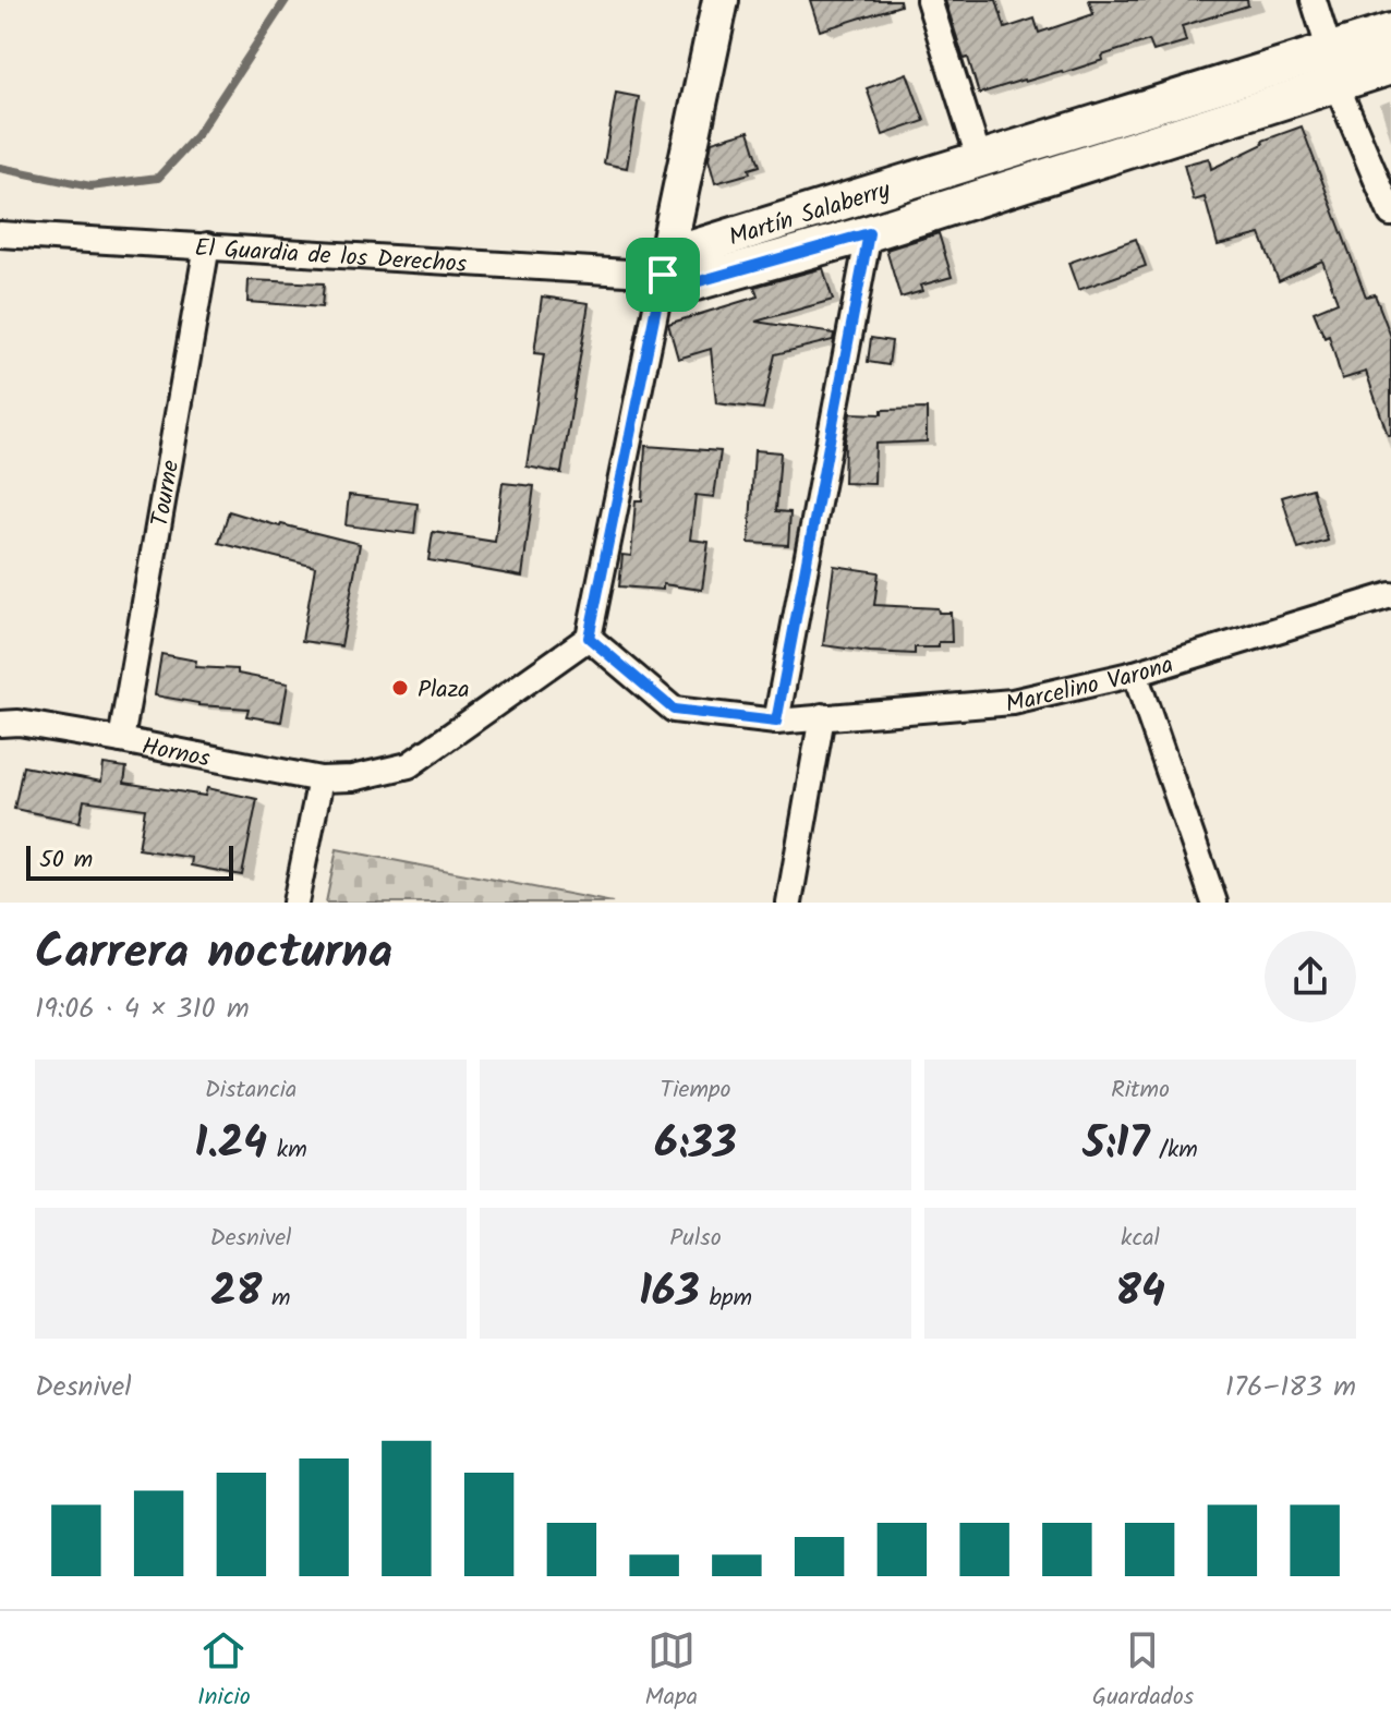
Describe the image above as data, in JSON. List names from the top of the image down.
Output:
{
  "streets": {
    "street": [
      "Martín Salaberry",
      "El Guardia de los Derechos",
      "Tourne",
      "Marcelino Varona",
      "Hornos"
    ]
  },
  "crossings": [
    ["Martín Salaberry", "El Guardia de los Derechos"],
    ["El Guardia de los Derechos", "Tourne"],
    ["Tourne", "Hornos"],
    ["Marcelino Varona", "Hornos"]
  ],
  "places": ["Plaza"],
  "scale_bar": "50 m",
  "page": {
    "scale": "50 m",
    "heading": ["Carrera nocturna", "19:06 · 4 × 310 m"],
    "stats": [
      ["Distancia", "1.24 km"],
      ["Tiempo", "6:33"],
      ["Ritmo", "5:17 /km"],
      ["Desnivel", "28 m"],
      ["Pulso", "163 bpm"],
      ["kcal", "84"]
    ],
    "chart": ["Desnivel", "176–183 m"],
    "tabs": ["Inicio", "Mapa", "Guardados"]
  }
}
